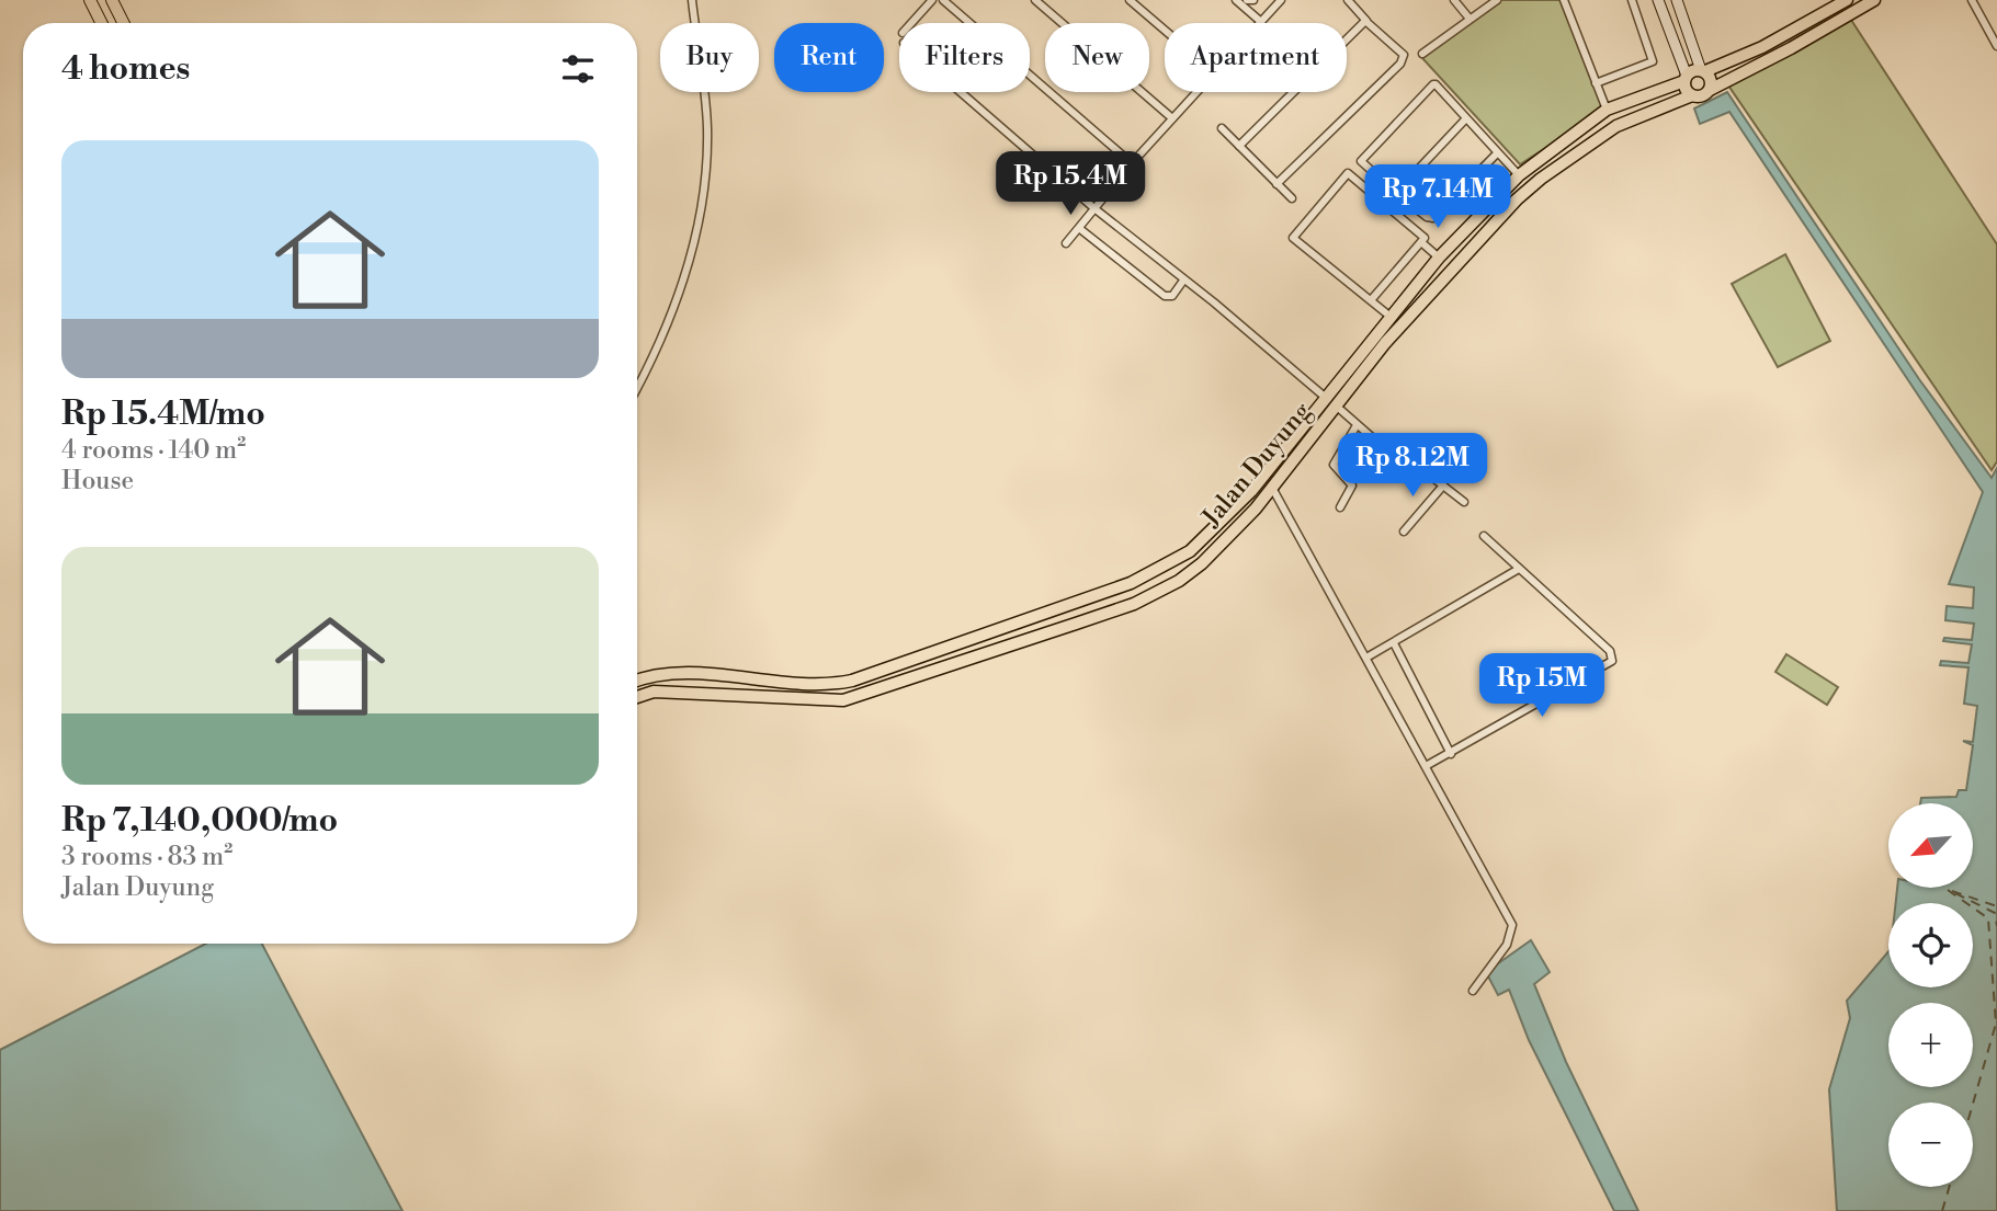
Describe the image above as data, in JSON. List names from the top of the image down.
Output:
{
  "streets": {
    "highway": ["Jalan Duyung"]
  },
  "north": "bottom left",
  "page": {
    "chip": [
      "Buy",
      "Rent",
      "Filters",
      "New",
      "Apartment"
    ],
    "heading": "4 homes",
    "list": [
      {
        "name": "Rp 15.4M/mo",
        "note": "4 rooms · 140 m² · House"
      },
      {
        "name": "Rp 7,140,000/mo",
        "note": "3 rooms · 83 m² · Jalan Duyung"
      }
    ],
    "price": [
      "Rp 15.4M",
      "Rp 7.14M",
      "Rp 8.12M",
      "Rp 15M"
    ],
    "map_buttons": ["+", "−"]
  }
}
